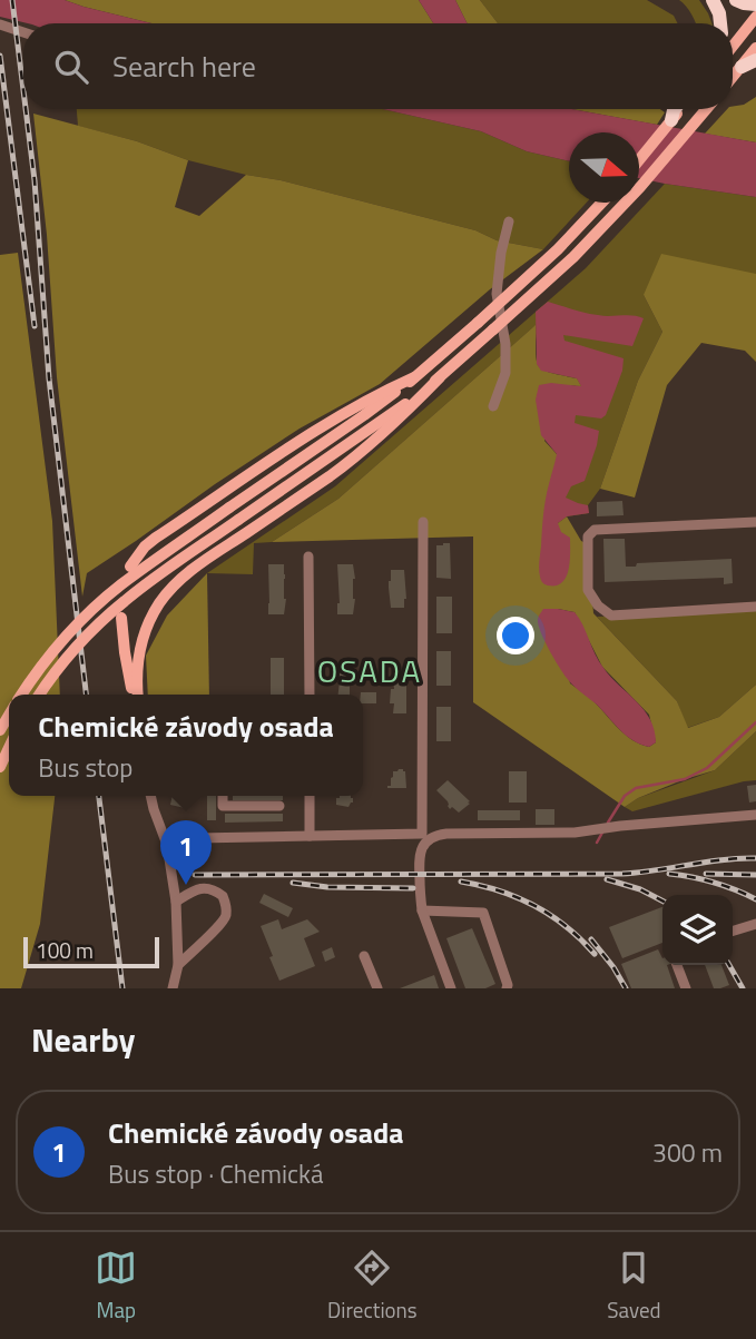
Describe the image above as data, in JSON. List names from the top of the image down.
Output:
{
  "districts": ["OSADA"],
  "scale_bar": "100 m",
  "north": "right",
  "page": {
    "search": "Search here",
    "popup": ["Chemické závody osada", "Bus stop"],
    "pins": "1",
    "scale": "100 m",
    "heading": "Nearby",
    "list": [
      {
        "mark": "1",
        "name": "Chemické závody osada",
        "note": "Bus stop · Chemická",
        "value": "300 m"
      }
    ],
    "nav": ["Map", "Directions", "Saved"]
  }
}
